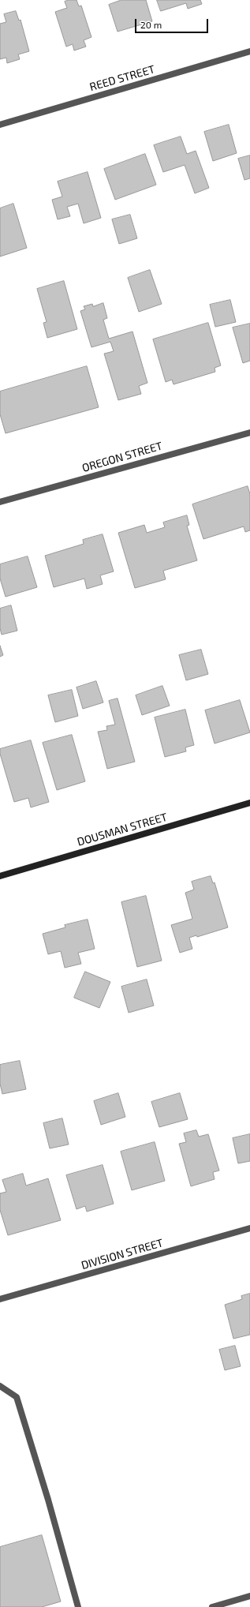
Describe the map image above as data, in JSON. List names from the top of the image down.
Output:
{
  "streets": {
    "street": [
      "REED STREET",
      "OREGON STREET",
      "DOUSMAN STREET",
      "DIVISION STREET"
    ]
  },
  "scale_bar": "20 m"
}
